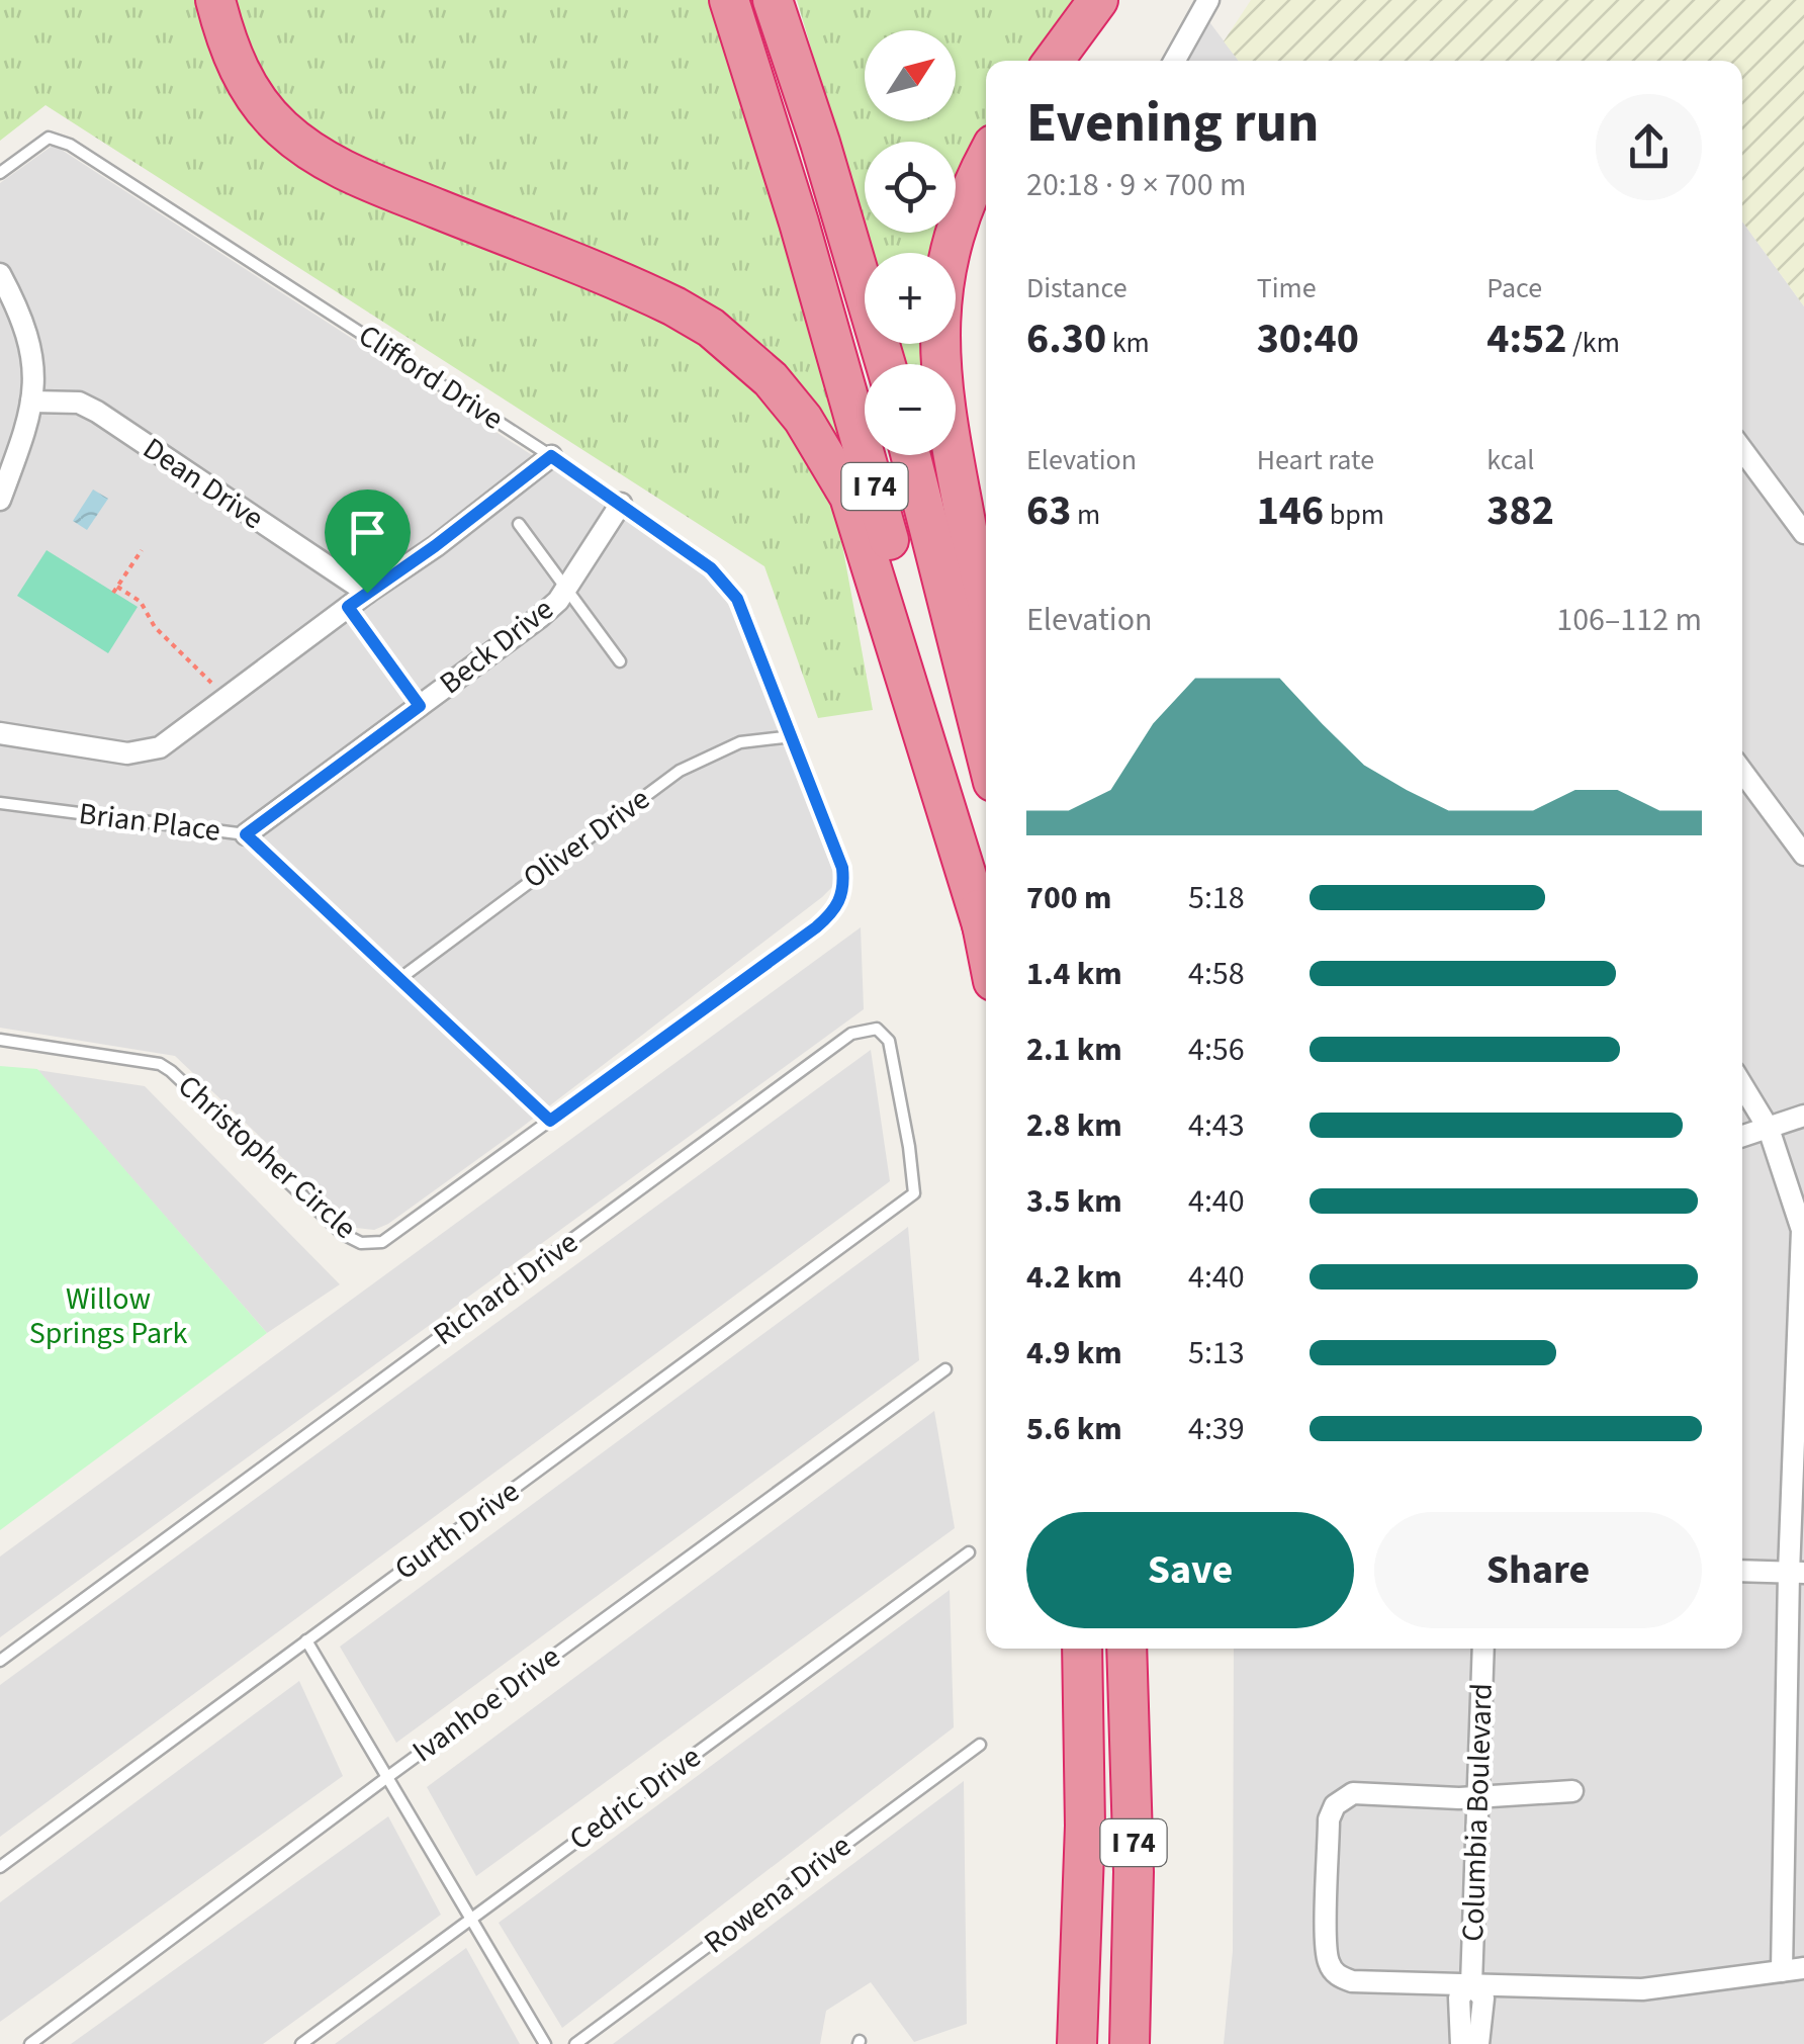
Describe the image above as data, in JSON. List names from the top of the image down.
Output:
{
  "streets": {
    "highway": ["I 74"],
    "street": ["Dean Drive", "Beck Drive", "Columbia Boulevard"],
    "lane": [
      "Clifford Drive",
      "Brian Place",
      "Oliver Drive",
      "Christopher Circle",
      "Richard Drive",
      "Gurth Drive",
      "Ivanhoe Drive",
      "Cedric Drive",
      "Rowena Drive"
    ]
  },
  "crossings": [
    ["Clifford Drive", "Beck Drive"],
    ["Clifford Drive", "Oliver Drive"],
    ["Clifford Drive", "Christopher Circle"],
    ["Beck Drive", "Brian Place"],
    ["Brian Place", "Oliver Drive"],
    ["Brian Place", "Christopher Circle"],
    ["Richard Drive", "Gurth Drive"]
  ],
  "parks": ["Willow Springs Park"],
  "north": "top right",
  "page": {
    "map_buttons": ["+", "−"],
    "heading": ["Evening run", "20:18 · 9 × 700 m"],
    "stats": [
      ["Distance", "6.30 km"],
      ["Time", "30:40"],
      ["Pace", "4:52 /km"],
      ["Elevation", "63 m"],
      ["Heart rate", "146 bpm"],
      ["kcal", "382"]
    ],
    "chart": ["Elevation", "106–112 m"],
    "list": [
      {
        "name": "700 m",
        "note": "5:18"
      },
      {
        "name": "1.4 km",
        "note": "4:58"
      },
      {
        "name": "2.1 km",
        "note": "4:56"
      },
      {
        "name": "2.8 km",
        "note": "4:43"
      },
      {
        "name": "3.5 km",
        "note": "4:40"
      },
      {
        "name": "4.2 km",
        "note": "4:40"
      },
      {
        "name": "4.9 km",
        "note": "5:13"
      },
      {
        "name": "5.6 km",
        "note": "4:39"
      }
    ],
    "buttons": ["Save", "Share"]
  }
}
